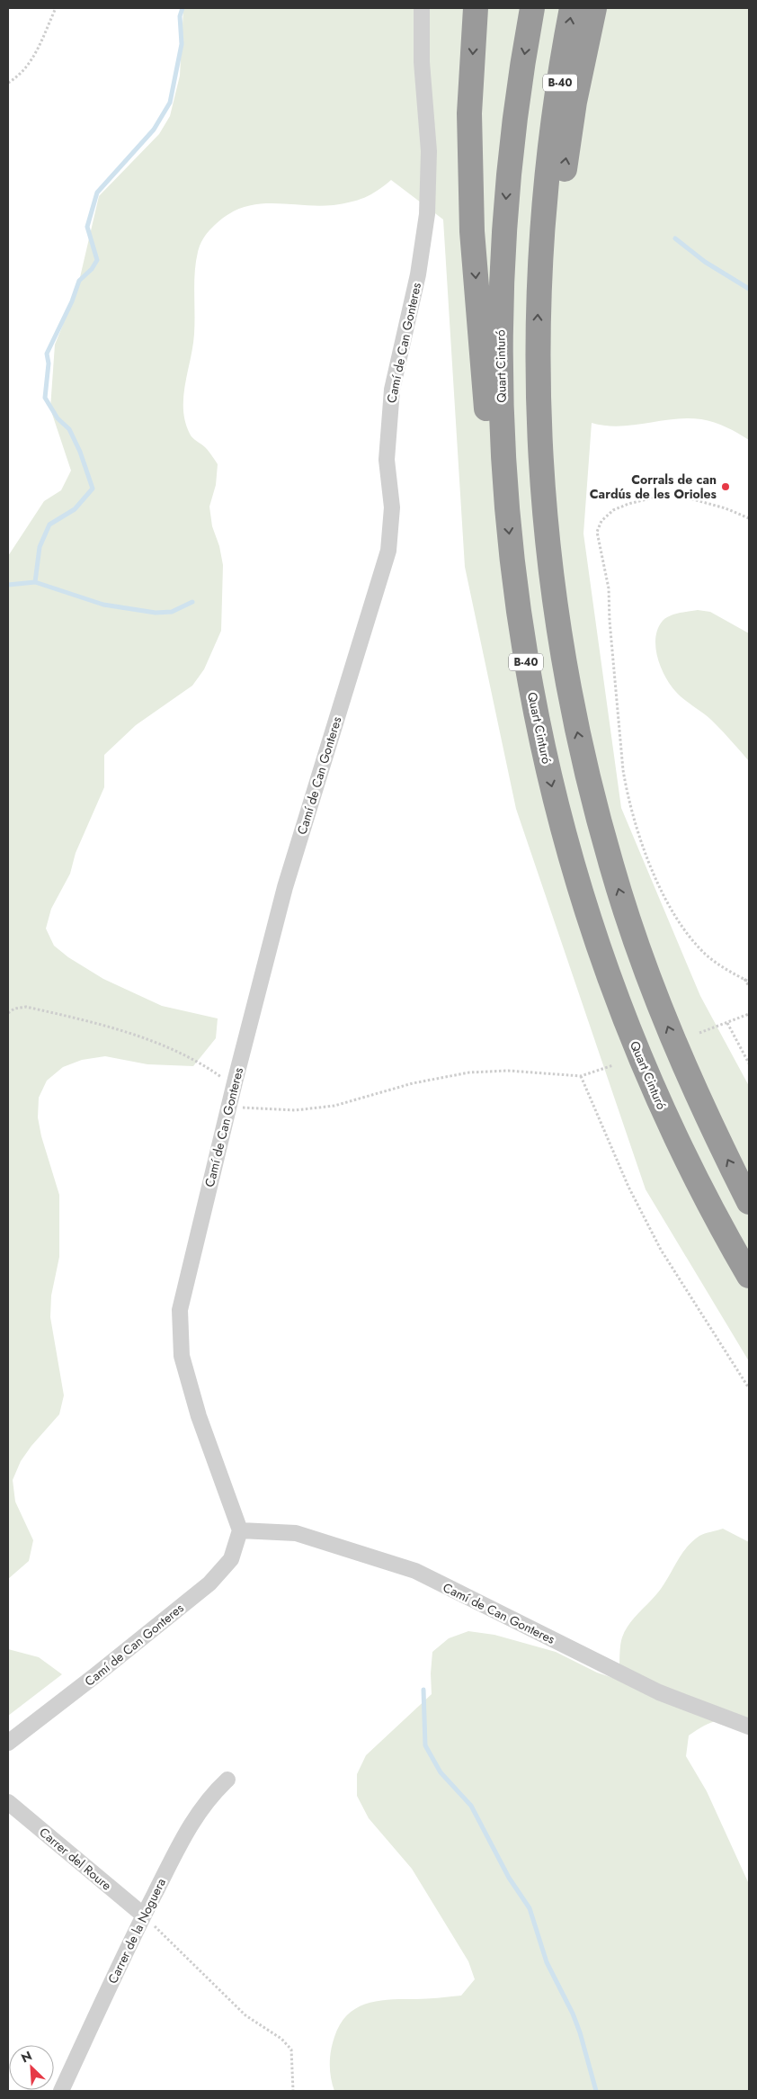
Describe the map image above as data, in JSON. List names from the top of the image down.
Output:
{
  "streets": {
    "highway": ["B-40", "Quart Cinturó"],
    "street": ["Camí de Can Gonteres", "Carrer del Roure", "Carrer de la Noguera"]
  },
  "crossings": [
    ["Carrer del Roure", "Carrer de la Noguera"]
  ],
  "places": ["Corrals de can Cardús de les Orioles"],
  "north": "top left"
}
